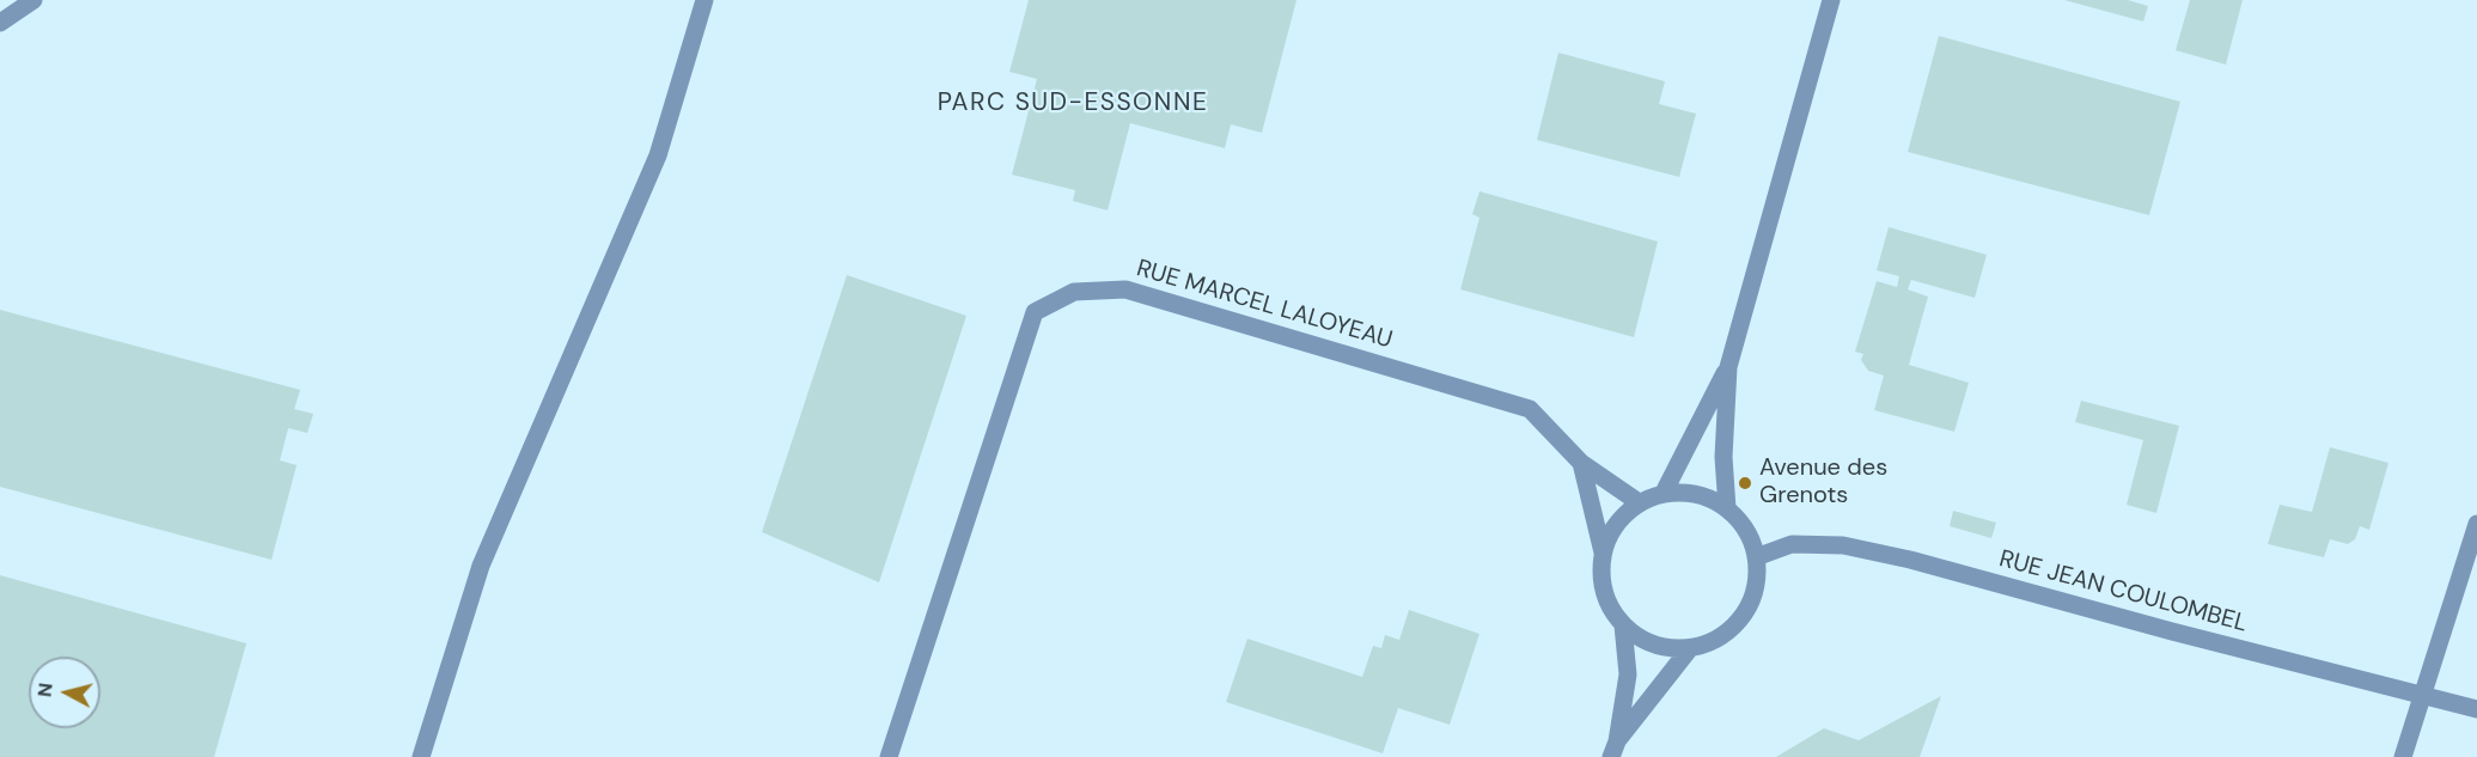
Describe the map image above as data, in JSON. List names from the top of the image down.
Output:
{
  "streets": {
    "street": ["RUE MARCEL LALOYEAU", "RUE JEAN COULOMBEL"]
  },
  "crossings": [
    ["RUE MARCEL LALOYEAU", "RUE JEAN COULOMBEL"]
  ],
  "districts": ["PARC SUD-ESSONNE"],
  "places": ["Avenue des Grenots"],
  "north": "left"
}
